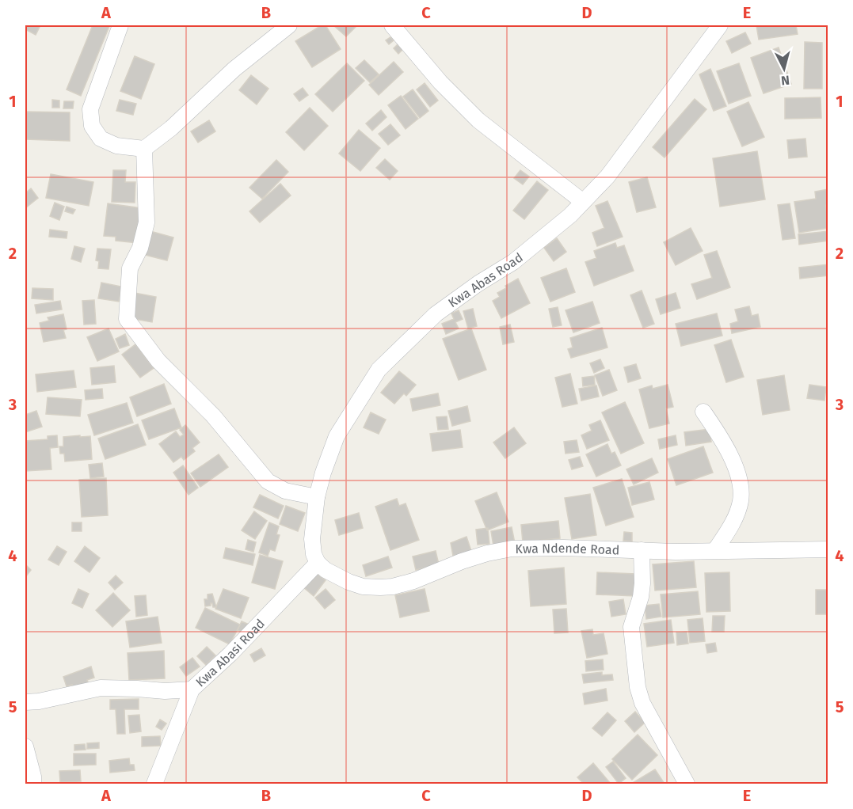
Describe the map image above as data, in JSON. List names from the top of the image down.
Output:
{
  "streets": {
    "street": ["Kwa Abas Road", "Kwa Ndende Road", "Kwa Abasi Road"]
  },
  "crossings": [
    ["Kwa Abas Road", "Kwa Ndende Road"],
    ["Kwa Abas Road", "Kwa Abasi Road"],
    ["Kwa Ndende Road", "Kwa Abasi Road"]
  ],
  "north": "bottom",
  "grid": {
    "columns": [
      "A",
      "B",
      "C",
      "D",
      "E"
    ],
    "rows": [
      "1",
      "2",
      "3",
      "4",
      "5"
    ]
  }
}
